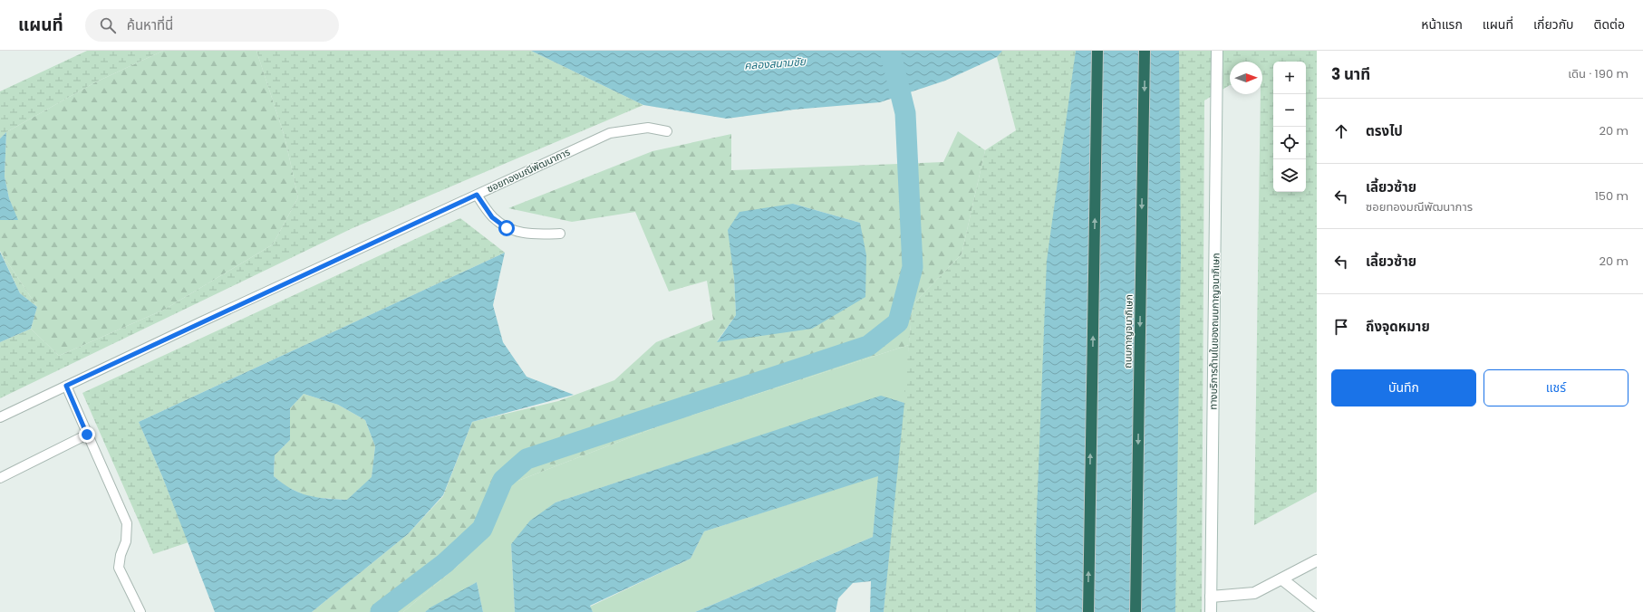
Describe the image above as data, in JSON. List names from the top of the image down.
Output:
{
  "streets": {
    "highway": ["ถนนกาญจนาภิเษก"],
    "main road": ["ทางบริการด้านในของถนนกาญจนาภิเษก"],
    "lane": ["ซอยทองมณีพัฒนาการ"]
  },
  "water": ["คลองสนามชัย"],
  "north": "right",
  "page": {
    "header": "แผนที่",
    "search": "ค้นหาที่นี่",
    "nav": [
      "หน้าแรก",
      "แผนที่",
      "เกี่ยวกับ",
      "ติดต่อ"
    ],
    "heading": ["3 นาที", "เดิน · 190 m"],
    "map_buttons": ["+", "−"],
    "list": [
      ["ตรงไป", "20 m"],
      ["เลี้ยวซ้าย", "ซอยทองมณีพัฒนาการ", "150 m"],
      ["เลี้ยวซ้าย", "20 m"],
      "ถึงจุดหมาย"
    ],
    "buttons": ["บันทึก", "แชร์"]
  }
}
